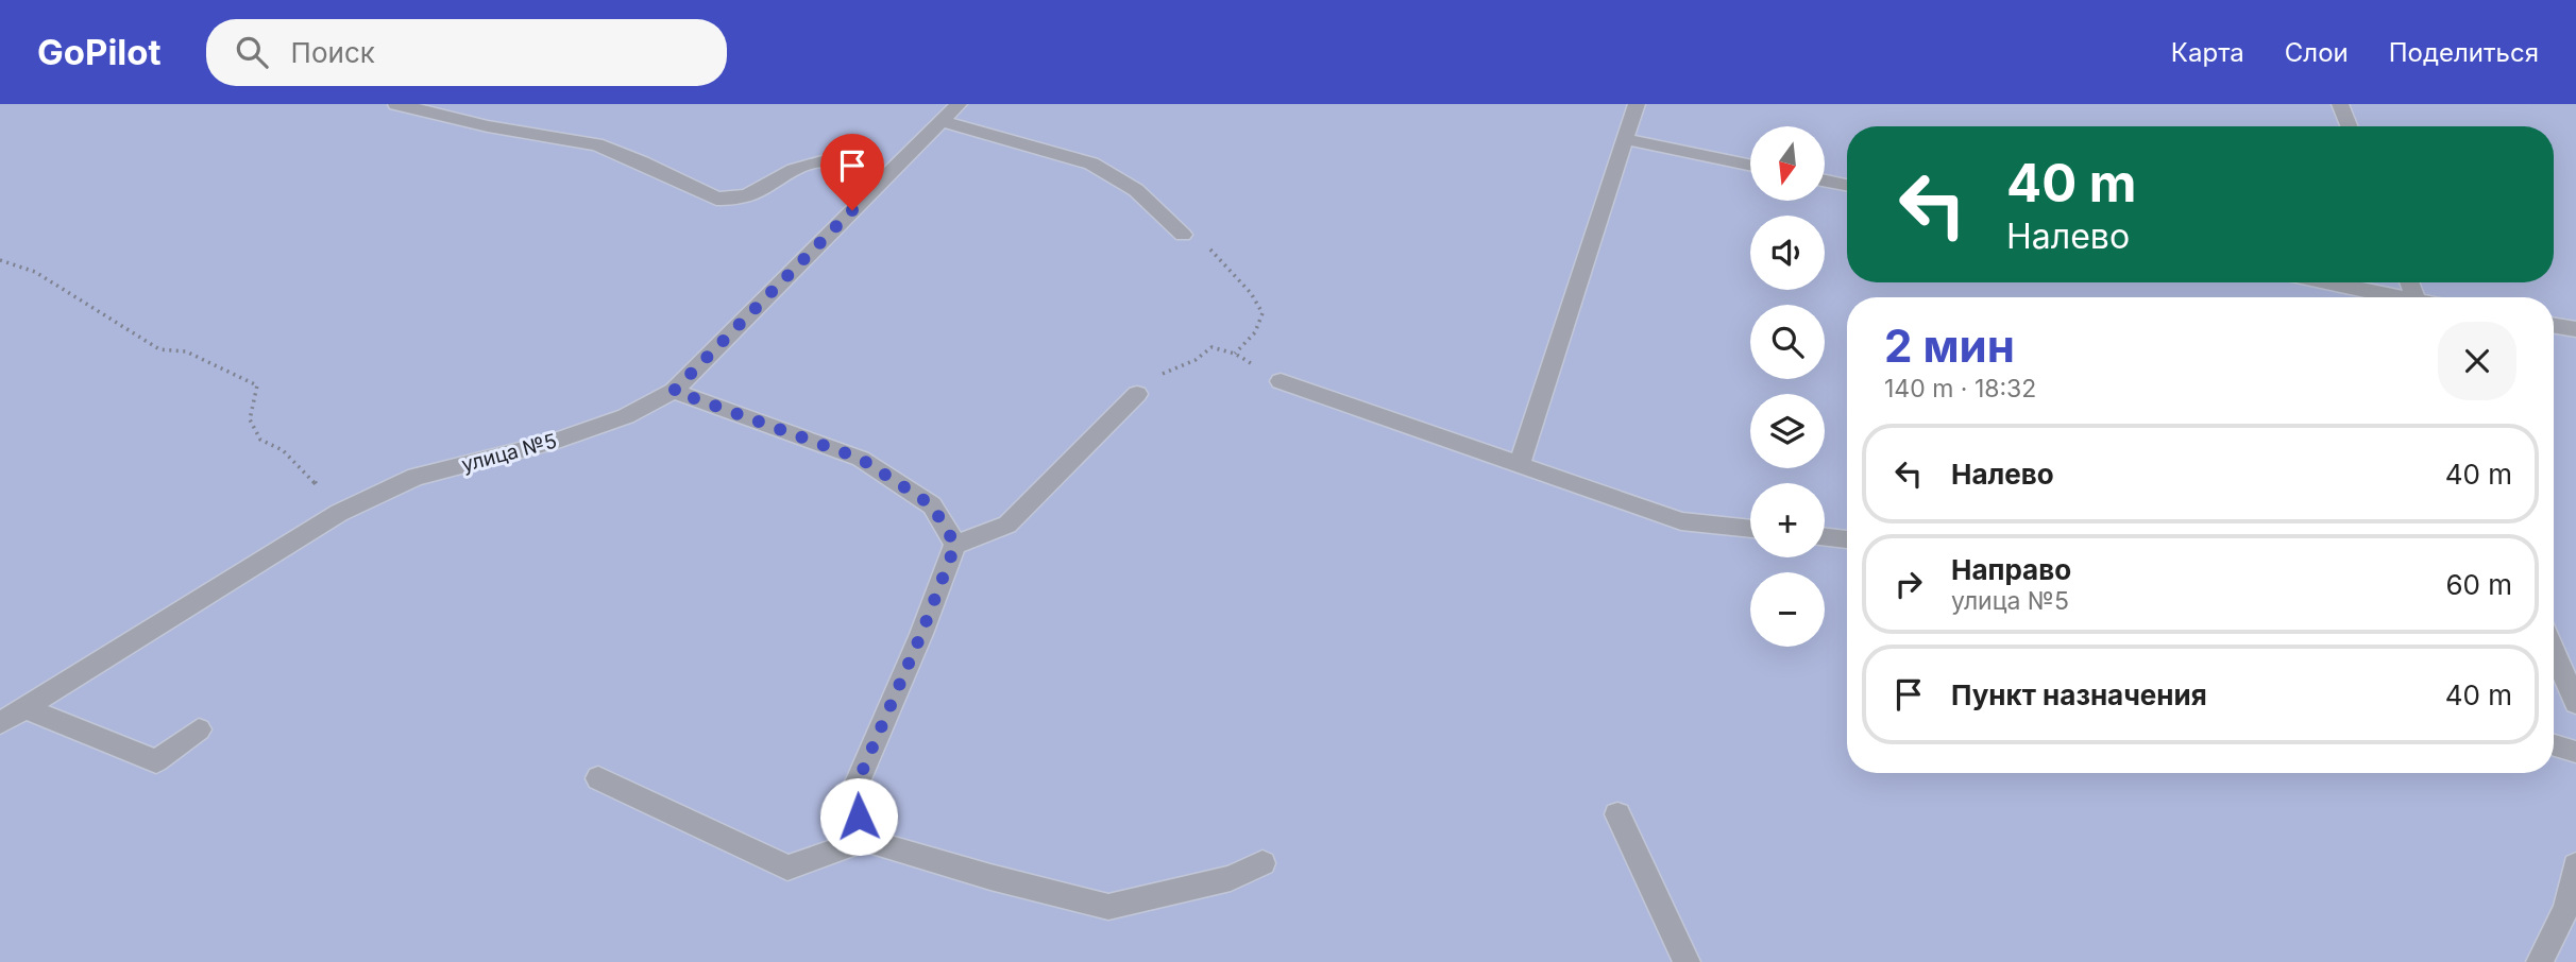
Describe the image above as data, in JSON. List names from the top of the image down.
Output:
{
  "streets": {
    "street": ["улица №5"]
  },
  "north": "bottom",
  "page": {
    "header": "GoPilot",
    "search": "Поиск",
    "nav": ["Карта", "Слои", "Поделиться"],
    "map_buttons": ["+", "−"],
    "turn": ["40 m", "Налево"],
    "heading": ["2 мин", "140 m · 18:32"],
    "list": [
      {
        "name": "Налево",
        "value": "40 m"
      },
      {
        "name": "Направо",
        "note": "улица №5",
        "value": "60 m"
      },
      {
        "name": "Пункт назначения",
        "value": "40 m"
      }
    ]
  }
}
